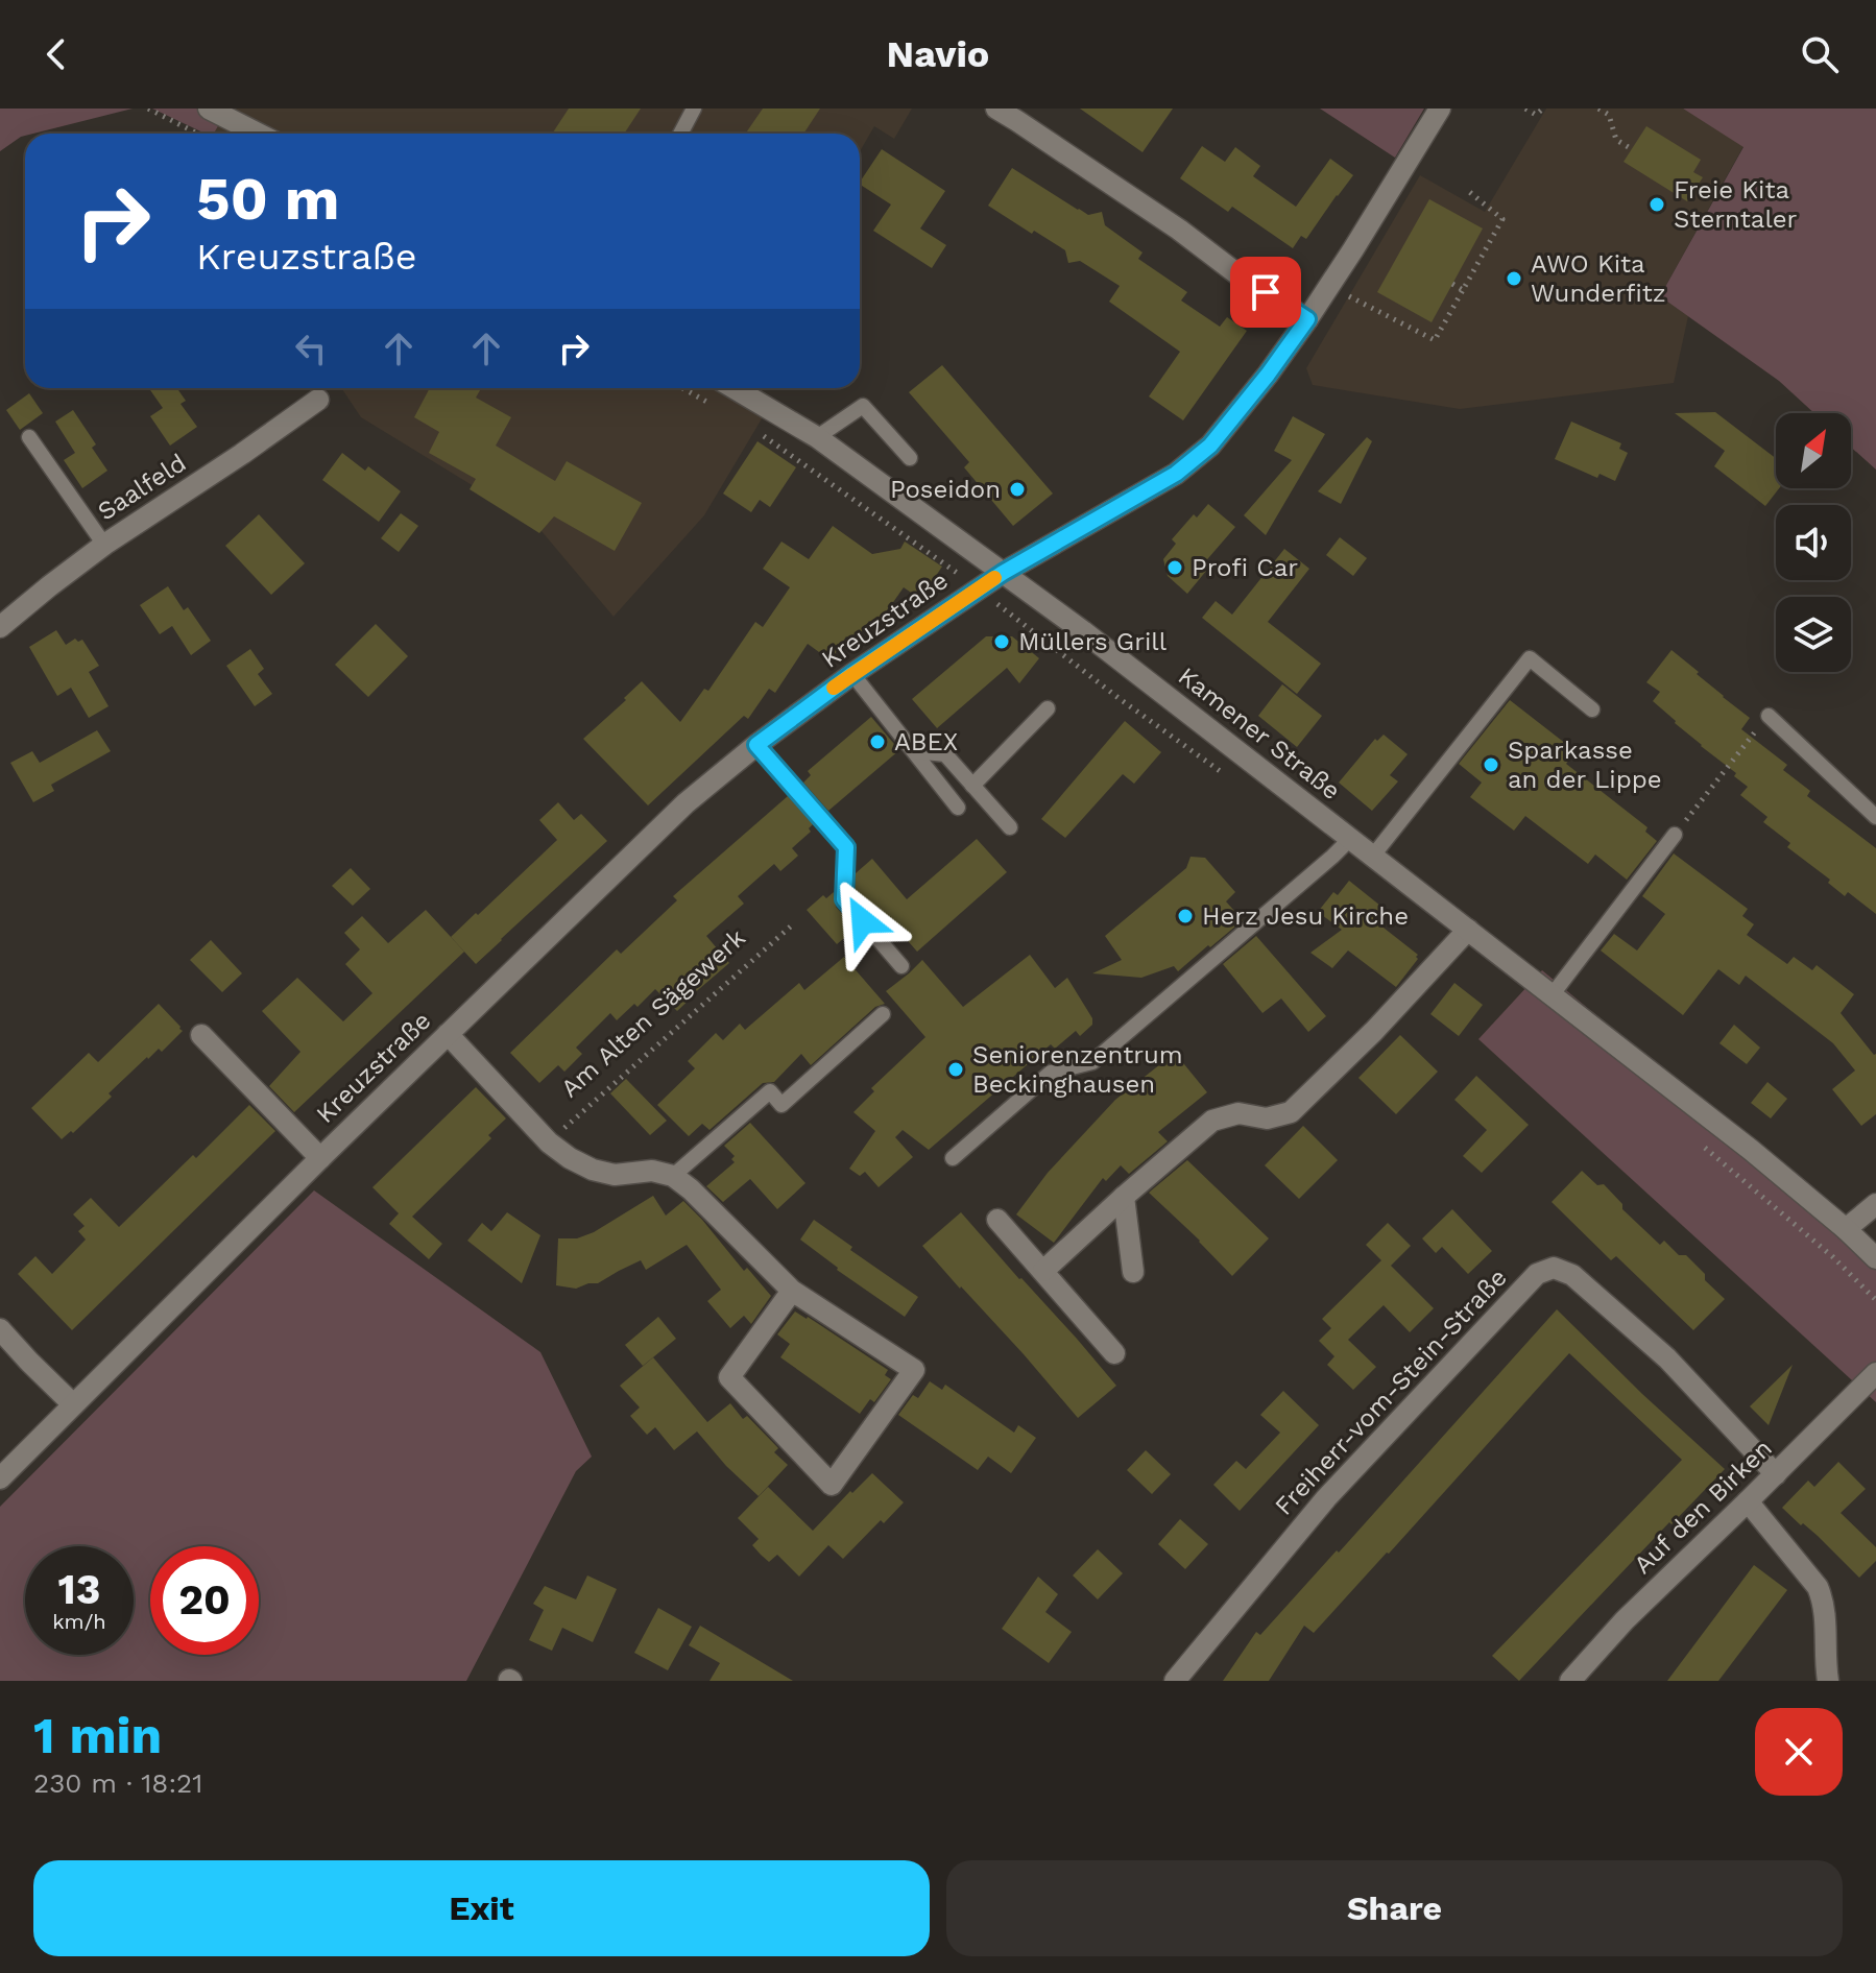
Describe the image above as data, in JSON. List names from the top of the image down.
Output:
{
  "streets": {
    "street": [
      "Saalfeld",
      "Kreuzstraße",
      "Kamener Straße",
      "Freiherr-vom-Stein-Straße",
      "Auf den Birken"
    ],
    "path": ["Am Alten Sägewerk"]
  },
  "crossings": [
    ["Kreuzstraße", "Kamener Straße"],
    ["Freiherr-vom-Stein-Straße", "Auf den Birken"]
  ],
  "places": [
    "Freie Kita Sterntaler",
    "AWO Kita Wunderfitz",
    "Poseidon",
    "Profi Car",
    "Müllers Grill",
    "ABEX",
    "Sparkasse an der Lippe",
    "Herz Jesu Kirche",
    "Seniorenzentrum Beckinghausen"
  ],
  "north": "top right",
  "page": {
    "header": "Navio",
    "turn": ["50 m", "Kreuzstraße"],
    "speed": "13 km/h",
    "limit": "20",
    "heading": ["1 min", "230 m · 18:21"],
    "buttons": ["Exit", "Share"]
  }
}
